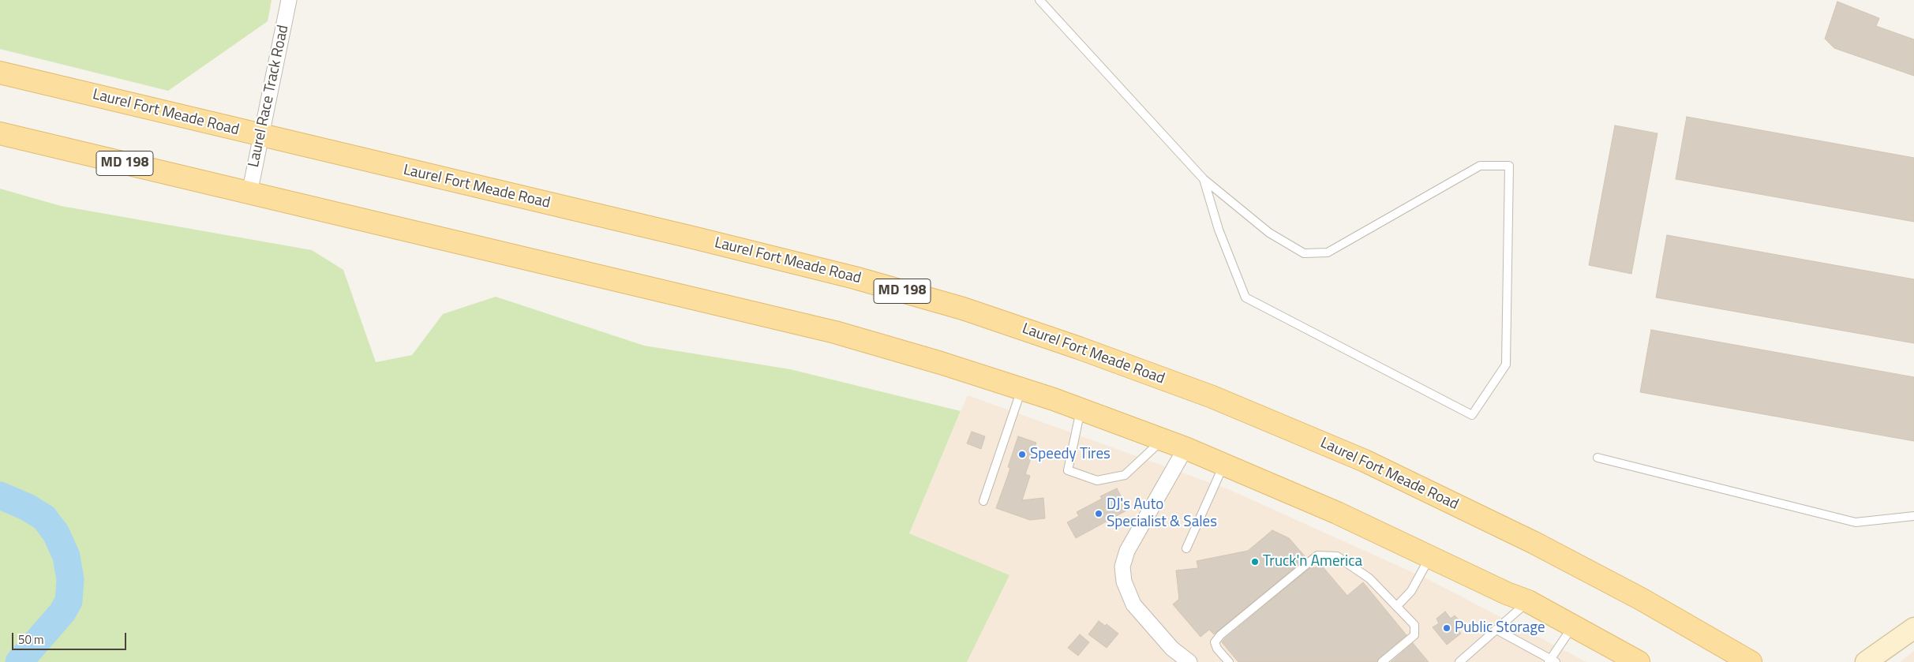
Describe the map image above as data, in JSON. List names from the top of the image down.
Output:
{
  "streets": {
    "main road": ["Laurel Fort Meade Road", "MD 198"],
    "street": ["Laurel Race Track Road"]
  },
  "crossings": [
    ["Laurel Race Track Road", "Laurel Fort Meade Road"],
    ["Laurel Race Track Road", "MD 198"]
  ],
  "places": [
    "Speedy Tires",
    "DJ's Auto Specialist & Sales",
    "Truck'n America",
    "Public Storage"
  ],
  "scale_bar": "50 m"
}
